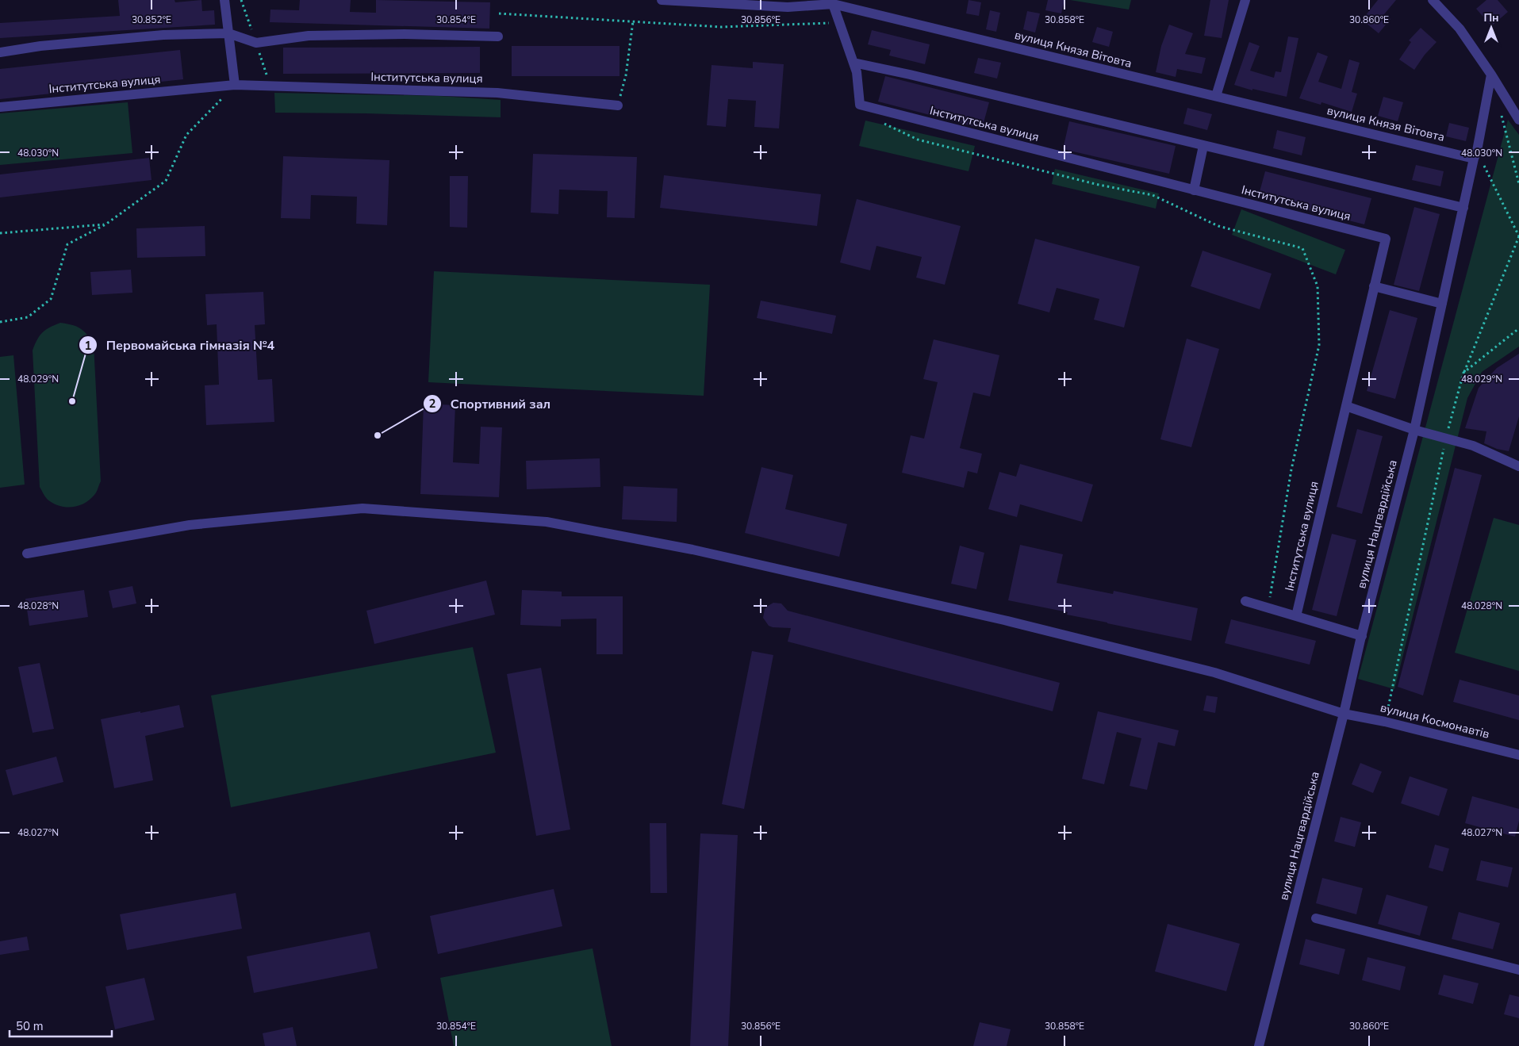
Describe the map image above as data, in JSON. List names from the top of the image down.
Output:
{
  "streets": {
    "street": [
      "вулиця Князя Вітовта",
      "Інститутська вулиця",
      "вулиця Нацгвардійська",
      "вулиця Космонавтів"
    ]
  },
  "crossings": [
    ["вулиця Князя Вітовта", "Інститутська вулиця"],
    ["вулиця Князя Вітовта", "вулиця Нацгвардійська"],
    ["вулиця Нацгвардійська", "вулиця Космонавтів"]
  ],
  "places": ["Первомайська гімназія №4", "Спортивний зал"],
  "scale_bar": "50 m",
  "north": "top",
  "coordinates": [
    "30.852°E",
    "30.854°E",
    "30.856°E",
    "30.858°E",
    "30.860°E",
    "48.030°N",
    "48.029°N",
    "48.028°N",
    "48.027°N"
  ]
}
